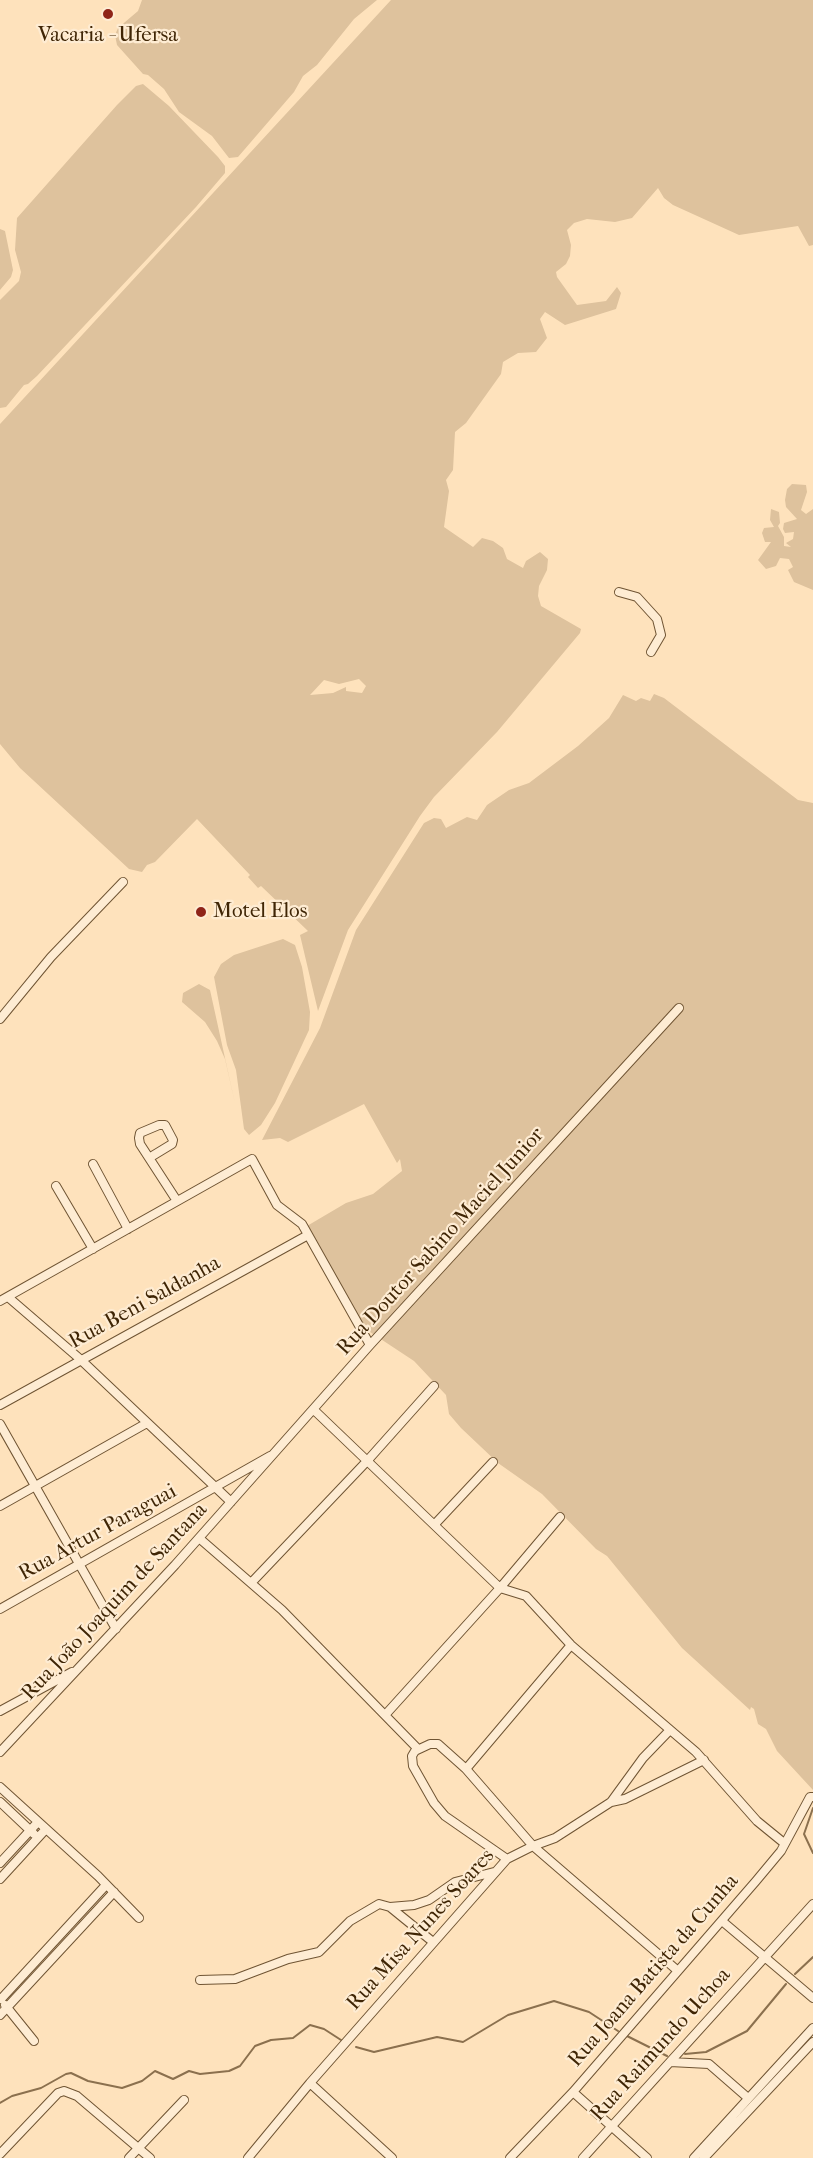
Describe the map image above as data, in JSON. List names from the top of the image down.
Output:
{
  "streets": {
    "street": [
      "Rua Doutor Sabino Maciel Junior",
      "Rua Beni Saldanha",
      "Rua Artur Paraguai",
      "Rua João Joaquim de Santana",
      "Rua Misa Nunes Soares",
      "Rua Joana Batista da Cunha",
      "Rua Raimundo Uchoa"
    ]
  },
  "crossings": [
    ["Rua Doutor Sabino Maciel Junior", "Rua Artur Paraguai"],
    ["Rua Doutor Sabino Maciel Junior", "Rua João Joaquim de Santana"]
  ],
  "places": ["Vacaria - Ufersa", "Motel Elos"]
}
